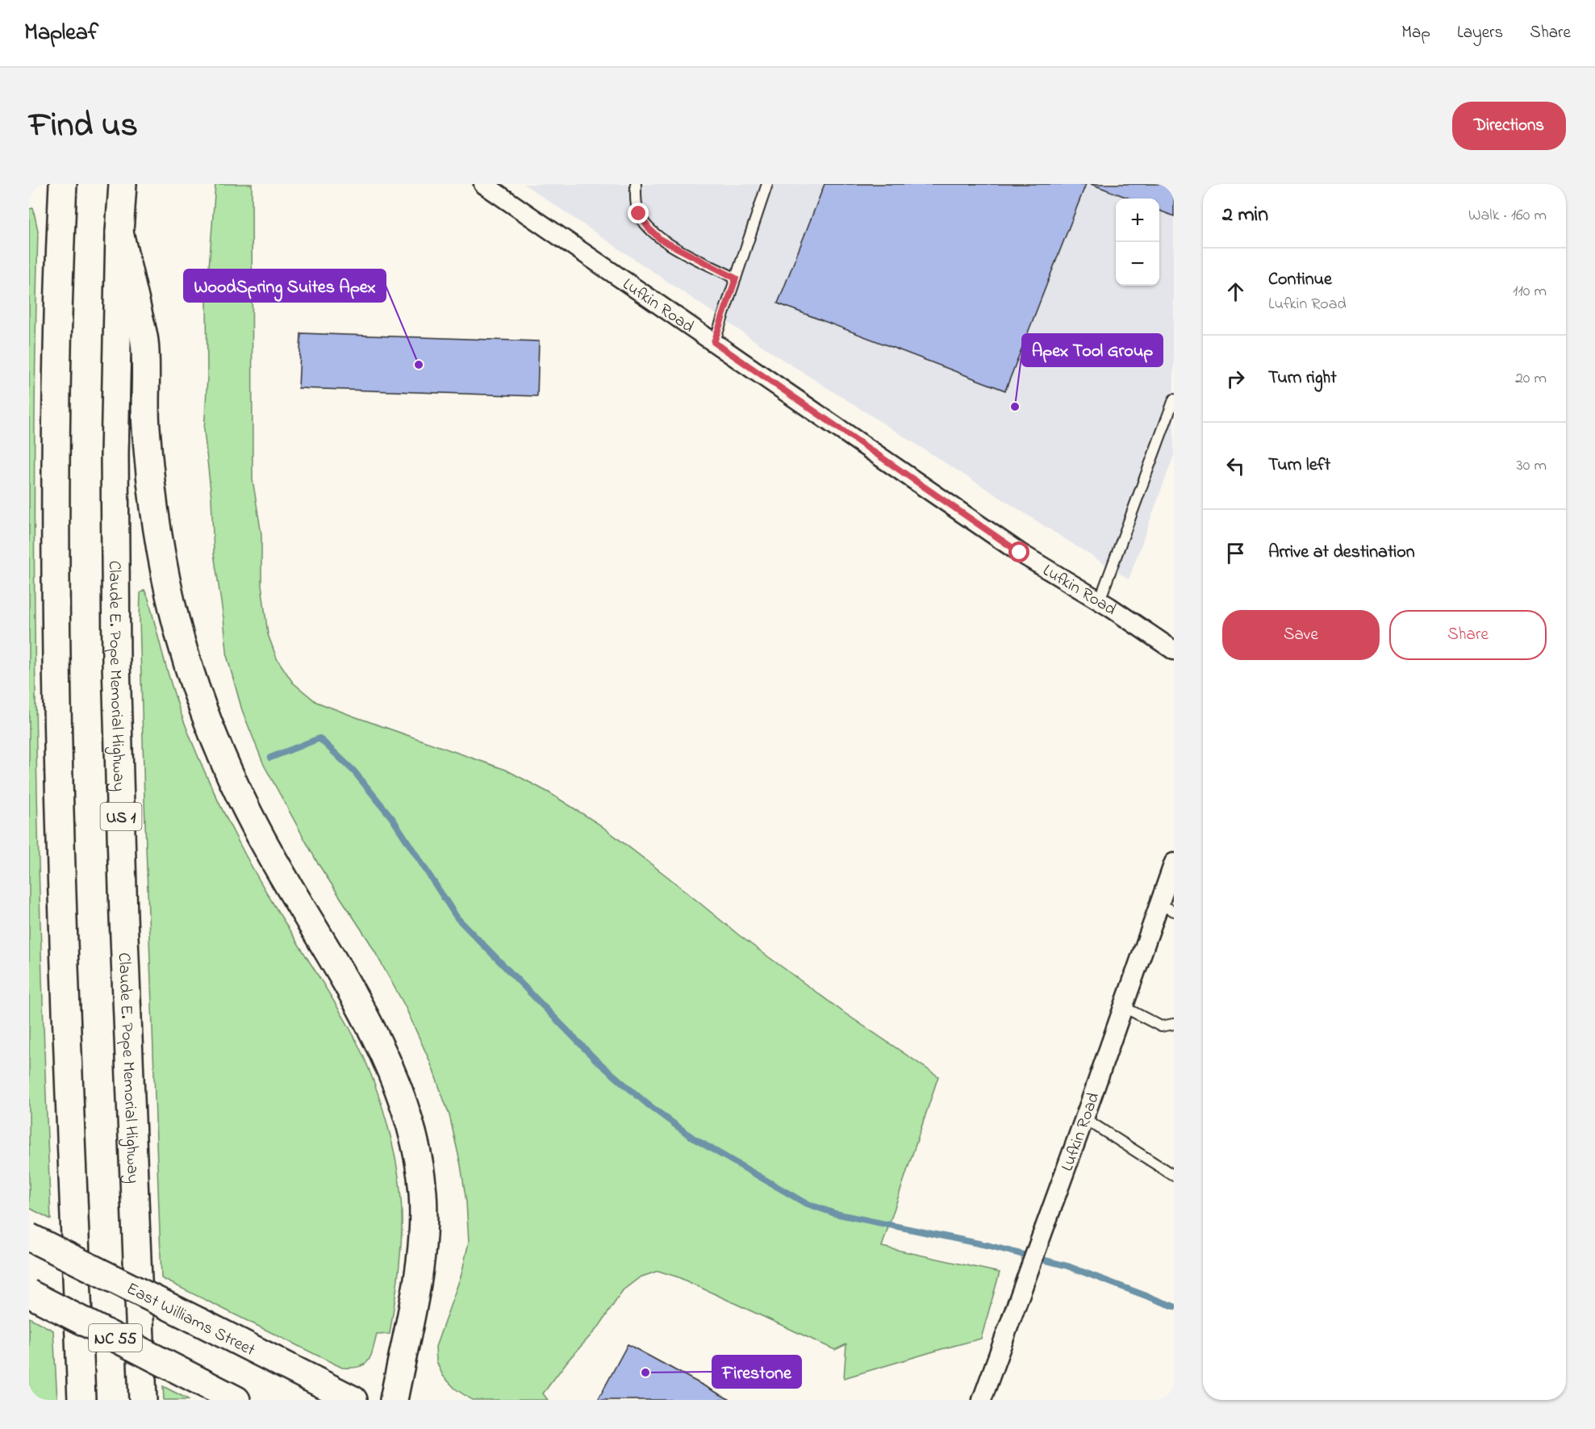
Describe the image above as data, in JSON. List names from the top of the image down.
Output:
{
  "streets": {
    "highway": [
      "Claude E. Pope Memorial Highway",
      "US 1",
      "East Williams Street",
      "NC 55"
    ],
    "street": ["Lufkin Road"]
  },
  "places": ["WoodSpring Suites Apex", "Apex Tool Group", "Firestone"],
  "page": {
    "header": "Mapleaf",
    "nav": ["Map", "Layers", "Share"],
    "title": "Find us",
    "buttons": [
      "Directions",
      ["Save", "Share"]
    ],
    "heading": ["2 min", "Walk · 160 m"],
    "map_buttons": ["+", "−"],
    "list": [
      ["Continue", "Lufkin Road", "110 m"],
      ["Turn right", "20 m"],
      ["Turn left", "30 m"],
      "Arrive at destination"
    ]
  }
}
